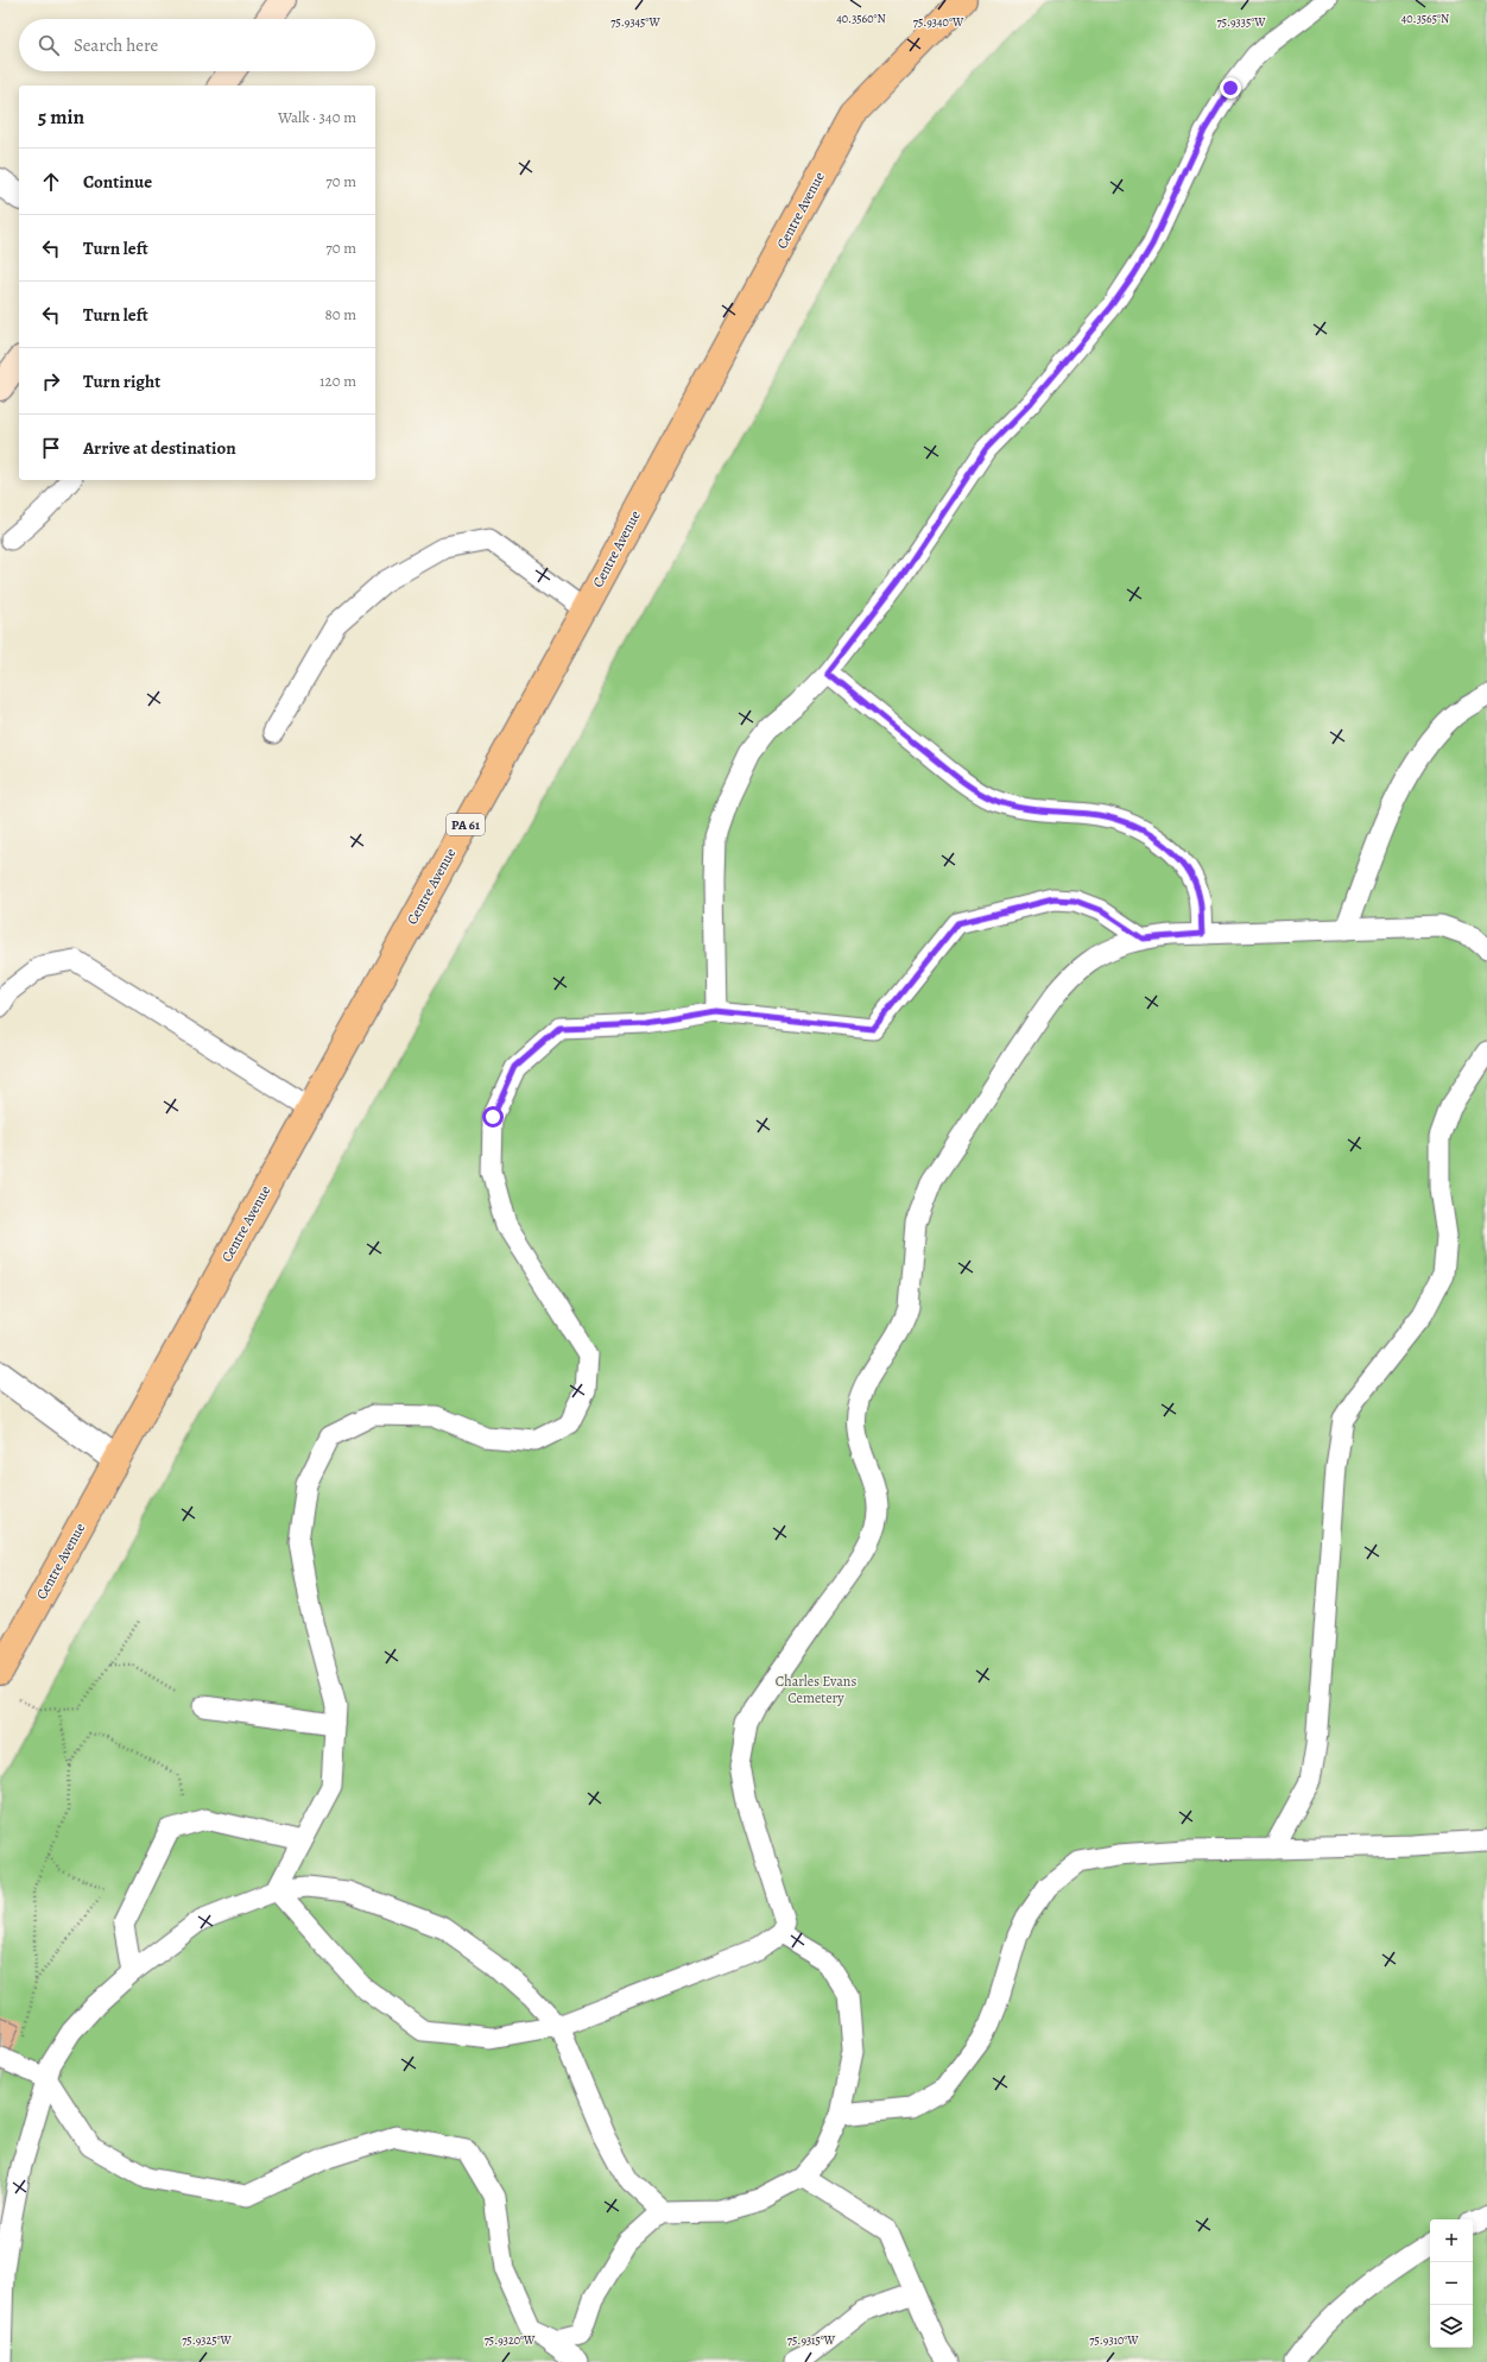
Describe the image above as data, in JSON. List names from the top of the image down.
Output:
{
  "streets": {
    "main road": ["Centre Avenue", "PA 61"]
  },
  "parks": ["Charles Evans Cemetery"],
  "page": {
    "search": "Search here",
    "heading": ["5 min", "Walk · 340 m"],
    "list": [
      ["Continue", "70 m"],
      ["Turn left", "70 m"],
      ["Turn left", "80 m"],
      ["Turn right", "120 m"],
      "Arrive at destination"
    ],
    "map_buttons": ["+", "−"]
  },
  "coordinates": [
    "40.3565°N",
    "40.3560°N",
    "75.9345°W",
    "75.9340°W",
    "75.9335°W",
    "75.9325°W",
    "75.9320°W",
    "75.9315°W",
    "75.9310°W"
  ]
}
